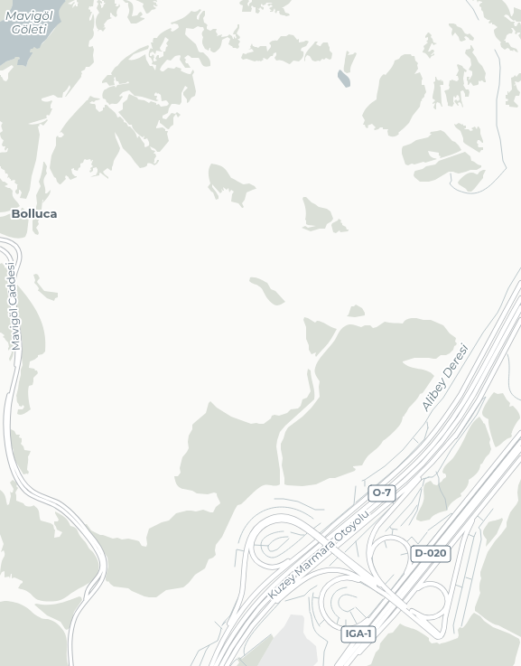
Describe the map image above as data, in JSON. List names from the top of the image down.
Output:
{
  "streets": {
    "highway": [
      "O-7",
      "D-020",
      "Kuzey Marmara Otoyolu",
      "IGA-1"
    ],
    "main road": ["Mavigöl Caddesi"]
  },
  "districts": ["Bolluca"],
  "water": ["Mavigöl Göleti", "Alibey Deresi"]
}
